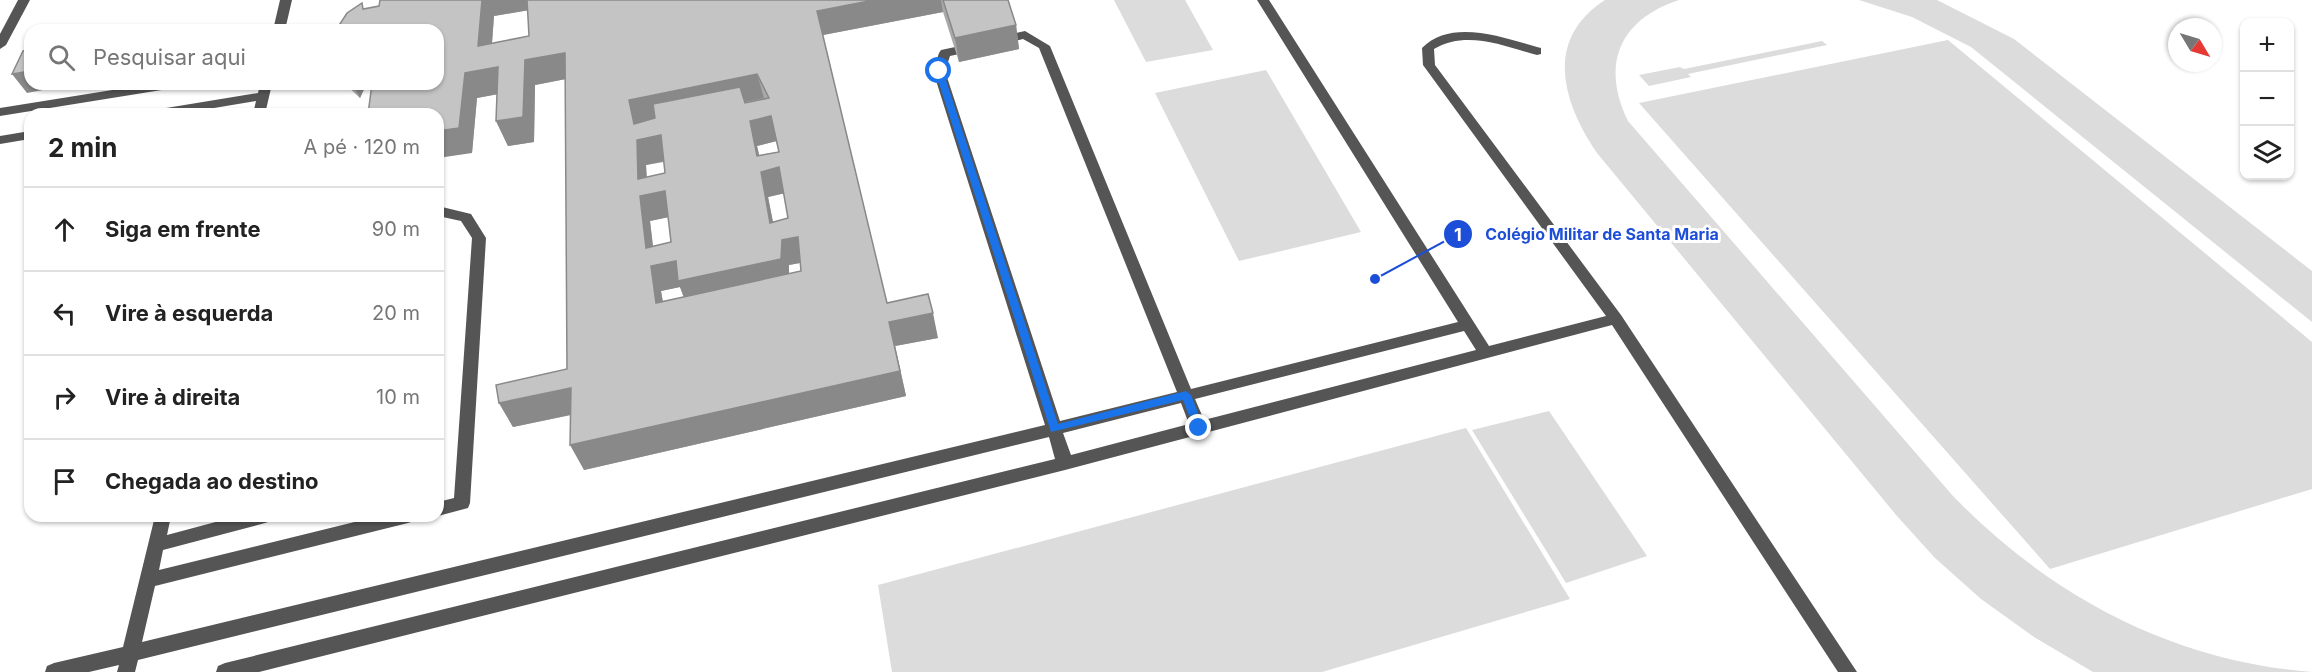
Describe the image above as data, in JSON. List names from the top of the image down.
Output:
{
  "places": ["Colégio Militar de Santa Maria"],
  "north": "bottom right",
  "page": {
    "map_buttons": ["+", "−"],
    "search": "Pesquisar aqui",
    "heading": ["2 min", "A pé · 120 m"],
    "list": [
      ["Siga em frente", "90 m"],
      ["Vire à esquerda", "20 m"],
      ["Vire à direita", "10 m"],
      "Chegada ao destino"
    ]
  }
}
